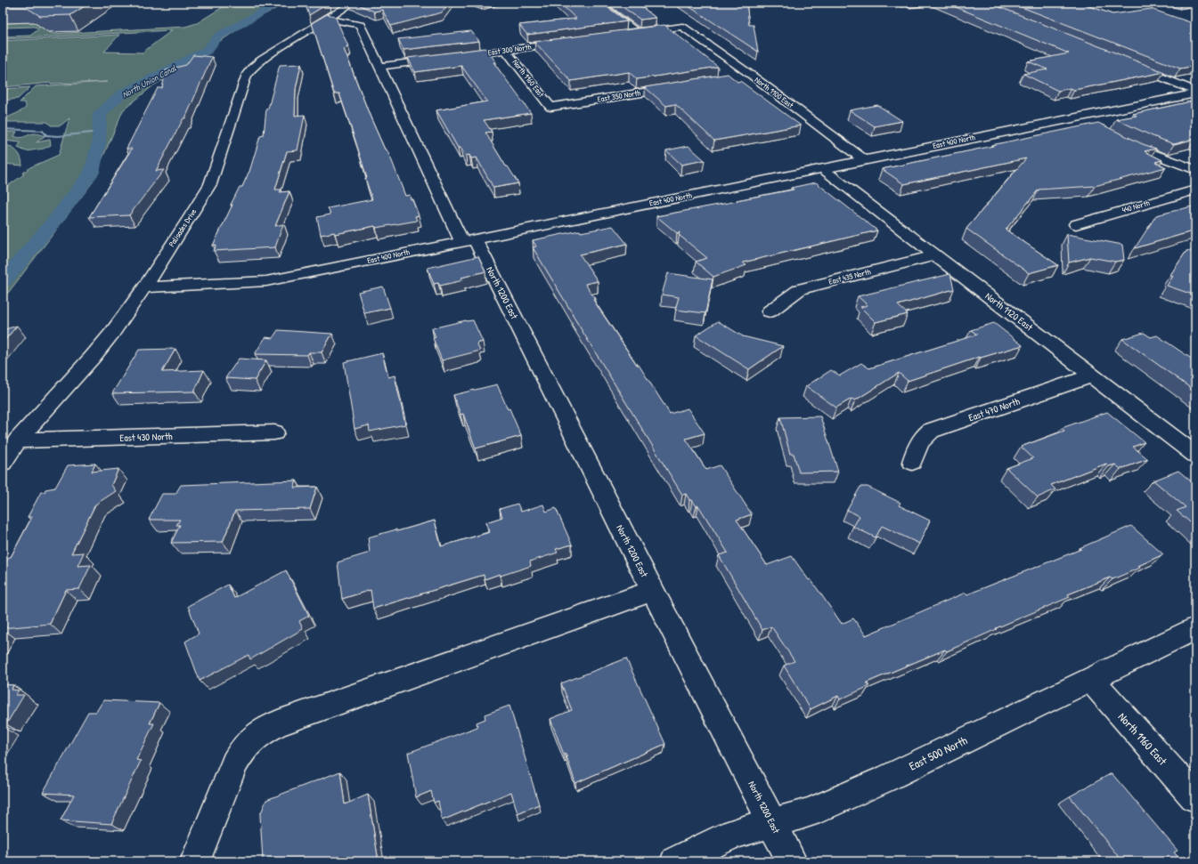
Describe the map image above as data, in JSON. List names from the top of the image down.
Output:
{
  "streets": {
    "street": [
      "East 300 North",
      "North 1160 East",
      "North 1100 East",
      "East 350 North",
      "East 400 North",
      "440 North",
      "Palisades Drive",
      "East 435 North",
      "North 1200 East",
      "North 1120 East",
      "East 470 North",
      "East 430 North",
      "East 500 North"
    ]
  },
  "crossings": [
    ["East 300 North", "North 1160 East"],
    ["East 300 North", "North 1200 East"],
    ["North 1160 East", "East 350 North"],
    ["North 1160 East", "East 500 North"],
    ["North 1100 East", "East 400 North"],
    ["East 400 North", "Palisades Drive"],
    ["East 400 North", "North 1200 East"],
    ["East 400 North", "North 1120 East"],
    ["Palisades Drive", "North 1200 East"],
    ["Palisades Drive", "East 430 North"],
    ["East 435 North", "North 1120 East"],
    ["North 1200 East", "East 500 North"],
    ["North 1120 East", "East 470 North"]
  ],
  "water": ["North Union Canal"]
}
